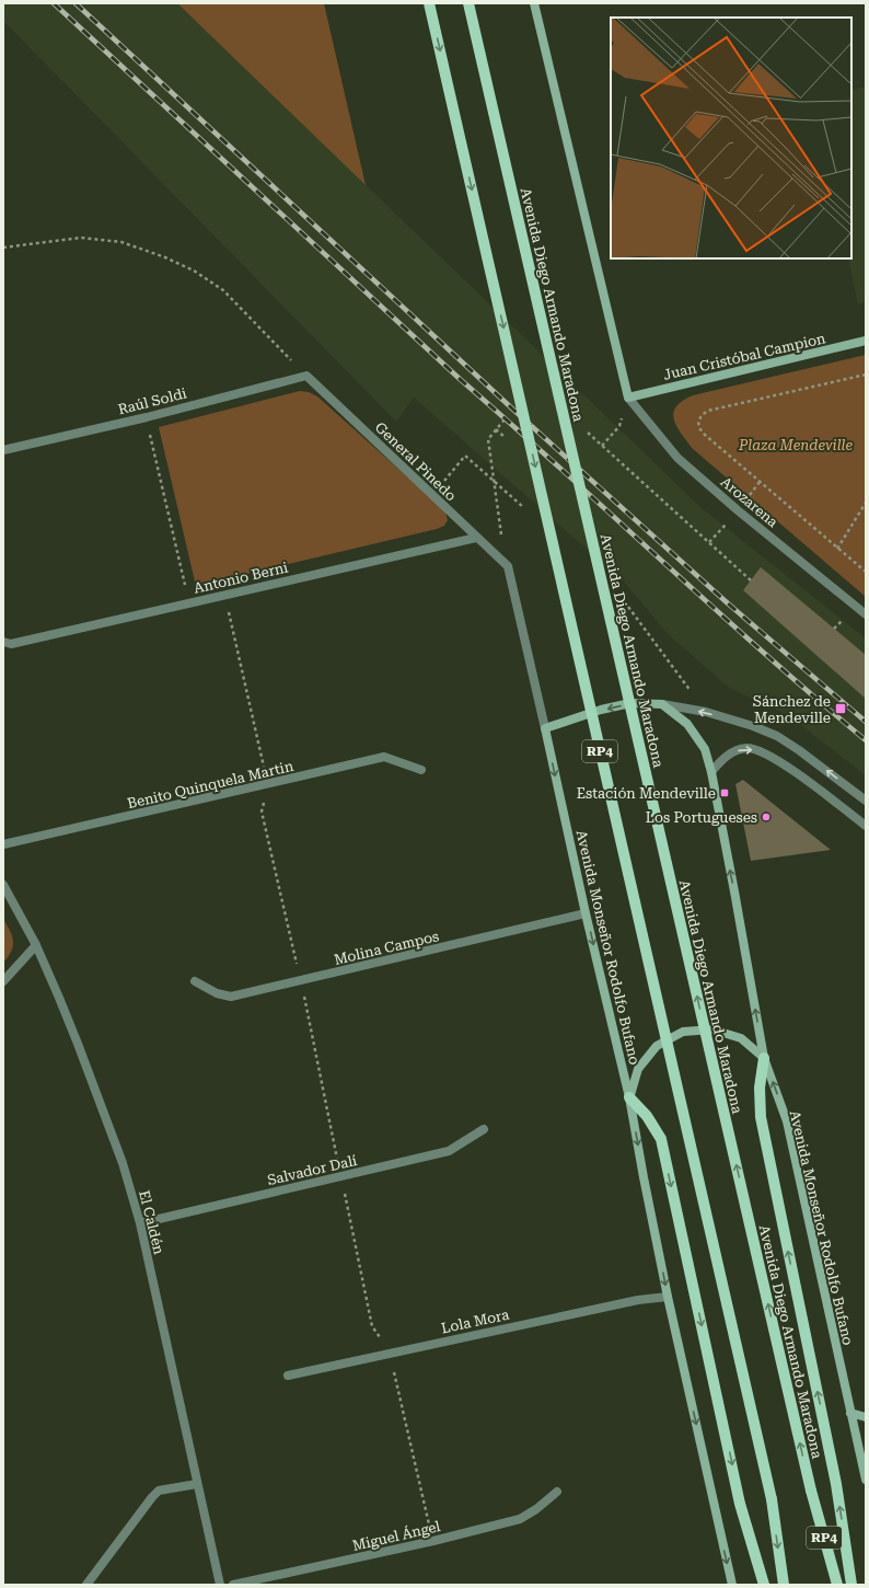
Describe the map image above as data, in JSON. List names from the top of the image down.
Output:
{
  "streets": {
    "main road": ["Avenida Diego Armando Maradona", "RP4"],
    "street": [
      "Juan Cristóbal Campion",
      "Raúl Soldi",
      "General Pinedo",
      "Arozarena",
      "Antonio Berni",
      "Benito Quinquela Martin",
      "Molina Campos",
      "Avenida Monseñor Rodolfo Bufano",
      "Salvador Dalí",
      "El Caldén",
      "Lola Mora",
      "Miguel Ángel"
    ]
  },
  "crossings": [
    ["Juan Cristóbal Campion", "Arozarena"],
    ["Raúl Soldi", "General Pinedo"],
    ["General Pinedo", "Antonio Berni"],
    ["General Pinedo", "Avenida Monseñor Rodolfo Bufano"],
    ["Molina Campos", "Avenida Monseñor Rodolfo Bufano"],
    ["Avenida Monseñor Rodolfo Bufano", "Lola Mora"],
    ["Salvador Dalí", "El Caldén"]
  ],
  "parks": ["Plaza Mendeville"],
  "places": {
    "transit": ["Sánchez de Mendeville", "Estación Mendeville"],
    "other": ["Los Portugueses"]
  }
}
